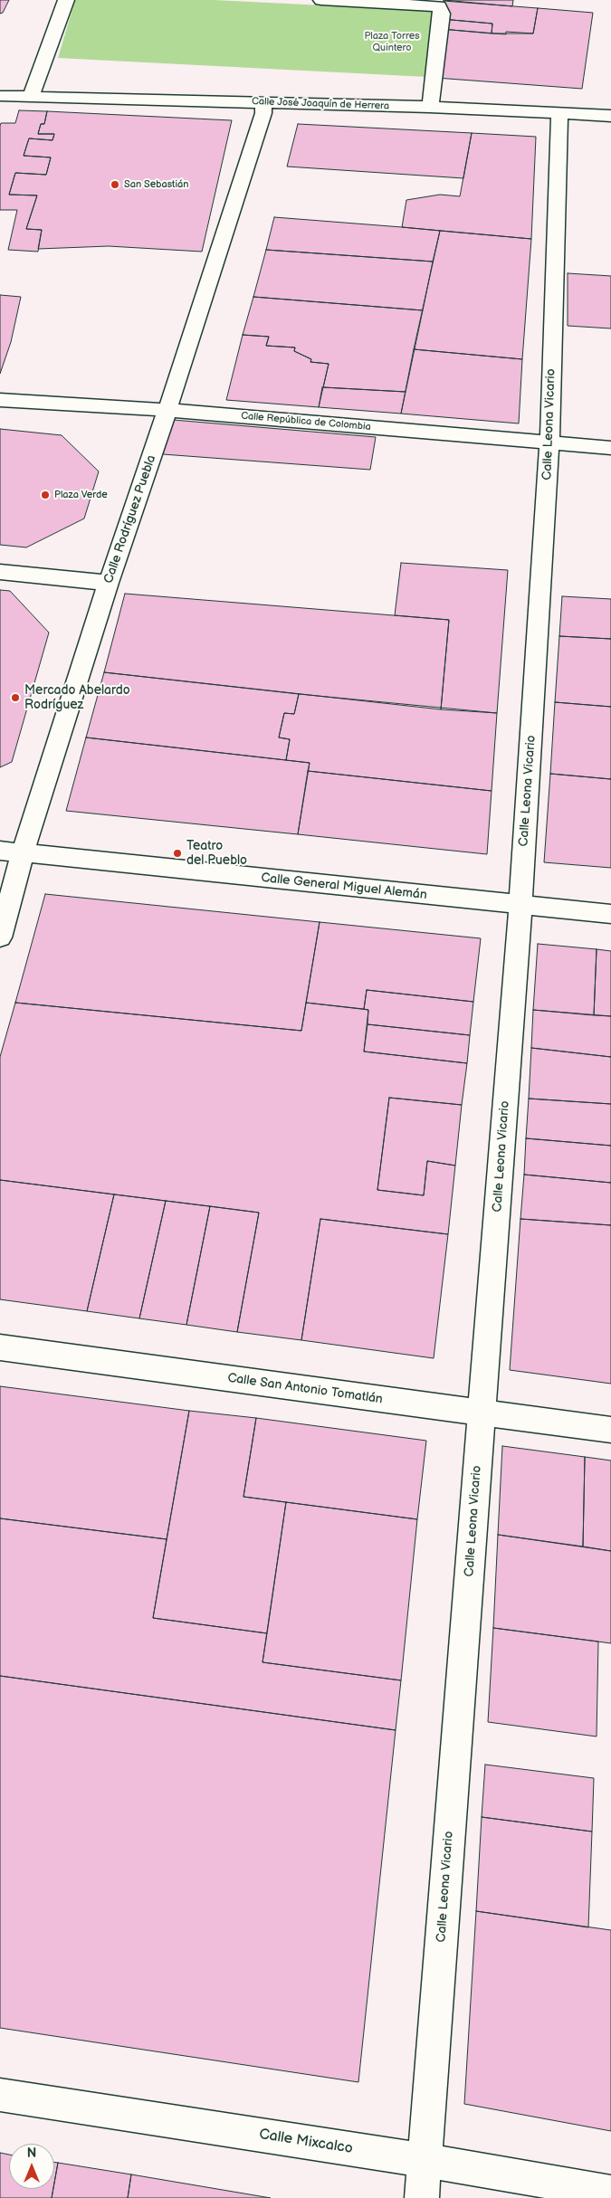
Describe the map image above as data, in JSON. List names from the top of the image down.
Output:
{
  "streets": {
    "street": [
      "Calle José Joaquín de Herrera",
      "Calle República de Colombia",
      "Calle Leona Vicario",
      "Calle Rodríguez Puebla",
      "Calle General Miguel Alemán",
      "Calle San Antonio Tomatlán",
      "Calle Mixcalco"
    ]
  },
  "crossings": [
    ["Calle José Joaquín de Herrera", "Calle Leona Vicario"],
    ["Calle José Joaquín de Herrera", "Calle Rodríguez Puebla"],
    ["Calle República de Colombia", "Calle Leona Vicario"],
    ["Calle República de Colombia", "Calle Rodríguez Puebla"],
    ["Calle Leona Vicario", "Calle General Miguel Alemán"],
    ["Calle Leona Vicario", "Calle San Antonio Tomatlán"],
    ["Calle Leona Vicario", "Calle Mixcalco"],
    ["Calle Rodríguez Puebla", "Calle General Miguel Alemán"]
  ],
  "parks": ["Plaza Torres Quintero"],
  "places": [
    "San Sebastián",
    "Plaza Verde",
    "Mercado Abelardo Rodríguez",
    "Teatro del Pueblo"
  ],
  "north": "top"
}
